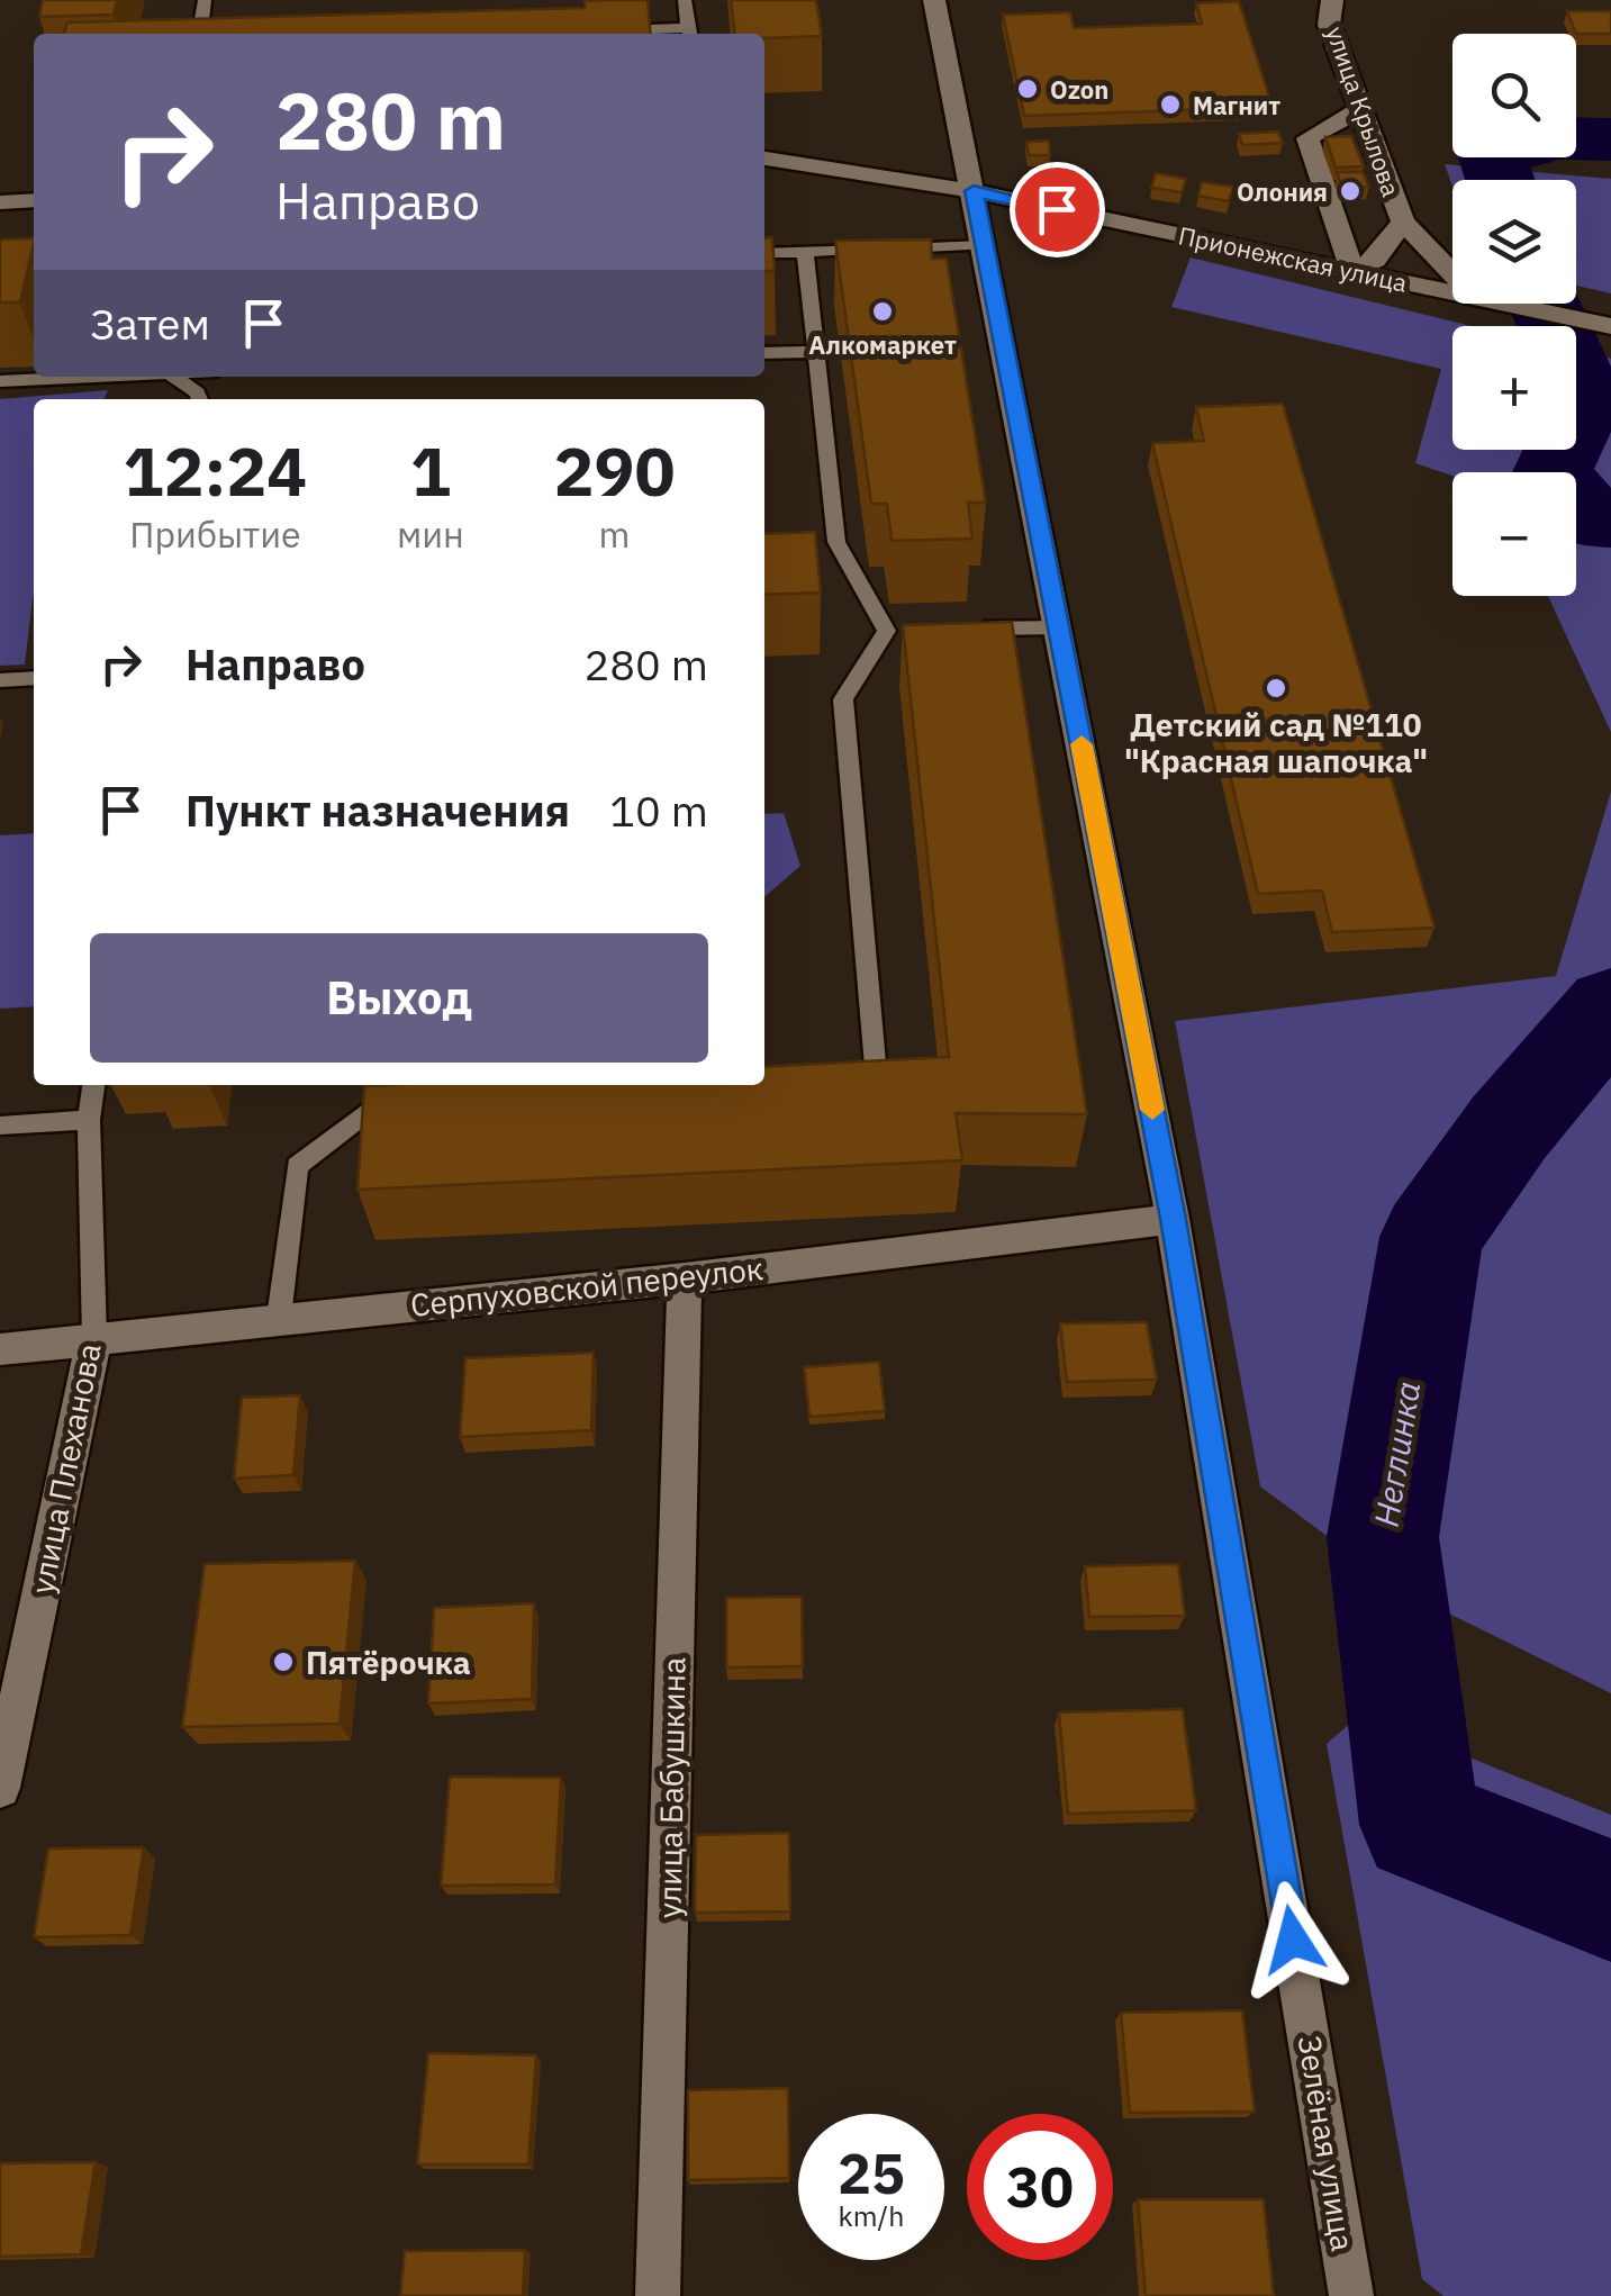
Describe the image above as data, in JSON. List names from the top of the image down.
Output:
{
  "streets": {
    "street": [
      "улица Крылова",
      "Прионежская улица",
      "Серпуховской переулок",
      "улица Плеханова",
      "улица Бабушкина",
      "Зелёная улица"
    ]
  },
  "crossings": [
    ["улица Крылова", "Прионежская улица"],
    ["Прионежская улица", "Зелёная улица"],
    ["Серпуховской переулок", "улица Плеханова"],
    ["Серпуховской переулок", "улица Бабушкина"],
    ["Серпуховской переулок", "Зелёная улица"]
  ],
  "water": ["Неглинка"],
  "places": [
    "Ozon",
    "Магнит",
    "Олония",
    "Алкомаркет",
    "Детский сад №110 \"Красная шапочка\"",
    "Пятёрочка"
  ],
  "page": {
    "map_buttons": ["+", "−"],
    "turn": ["280 m", "Направо"],
    "then": "Затем",
    "eta": [
      "12:24",
      "Прибытие",
      "1",
      "мин",
      "290",
      "m"
    ],
    "list": [
      {
        "name": "Направо",
        "value": "280 m"
      },
      {
        "name": "Пункт назначения",
        "value": "10 m"
      }
    ],
    "buttons": "Выход",
    "speed": "25 km/h",
    "limit": "30"
  }
}
